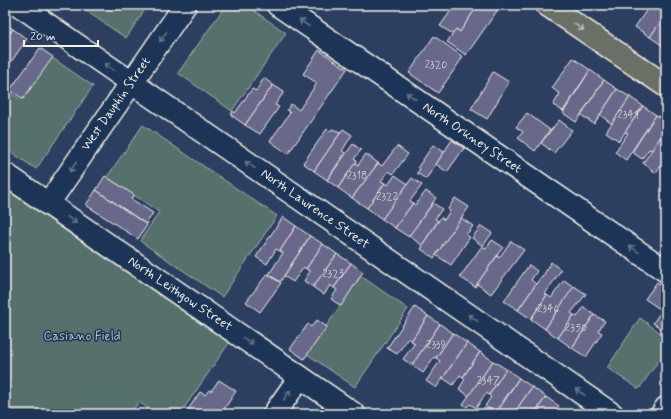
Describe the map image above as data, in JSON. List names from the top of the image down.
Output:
{
  "streets": {
    "street": [
      "West Dauphin Street",
      "North Orkney Street",
      "North Lawrence Street",
      "North Leithgow Street"
    ]
  },
  "crossings": [
    ["West Dauphin Street", "North Lawrence Street"],
    ["West Dauphin Street", "North Leithgow Street"]
  ],
  "one_way": [
    "West Dauphin Street",
    "North Orkney Street",
    "North Lawrence Street",
    "North Leithgow Street"
  ],
  "parks": ["Casiano Field"],
  "house_numbers": [
    "2320",
    "2341",
    "2318",
    "2322",
    "2323",
    "2346",
    "2350",
    "2339",
    "2347"
  ],
  "scale_bar": "20 m"
}
